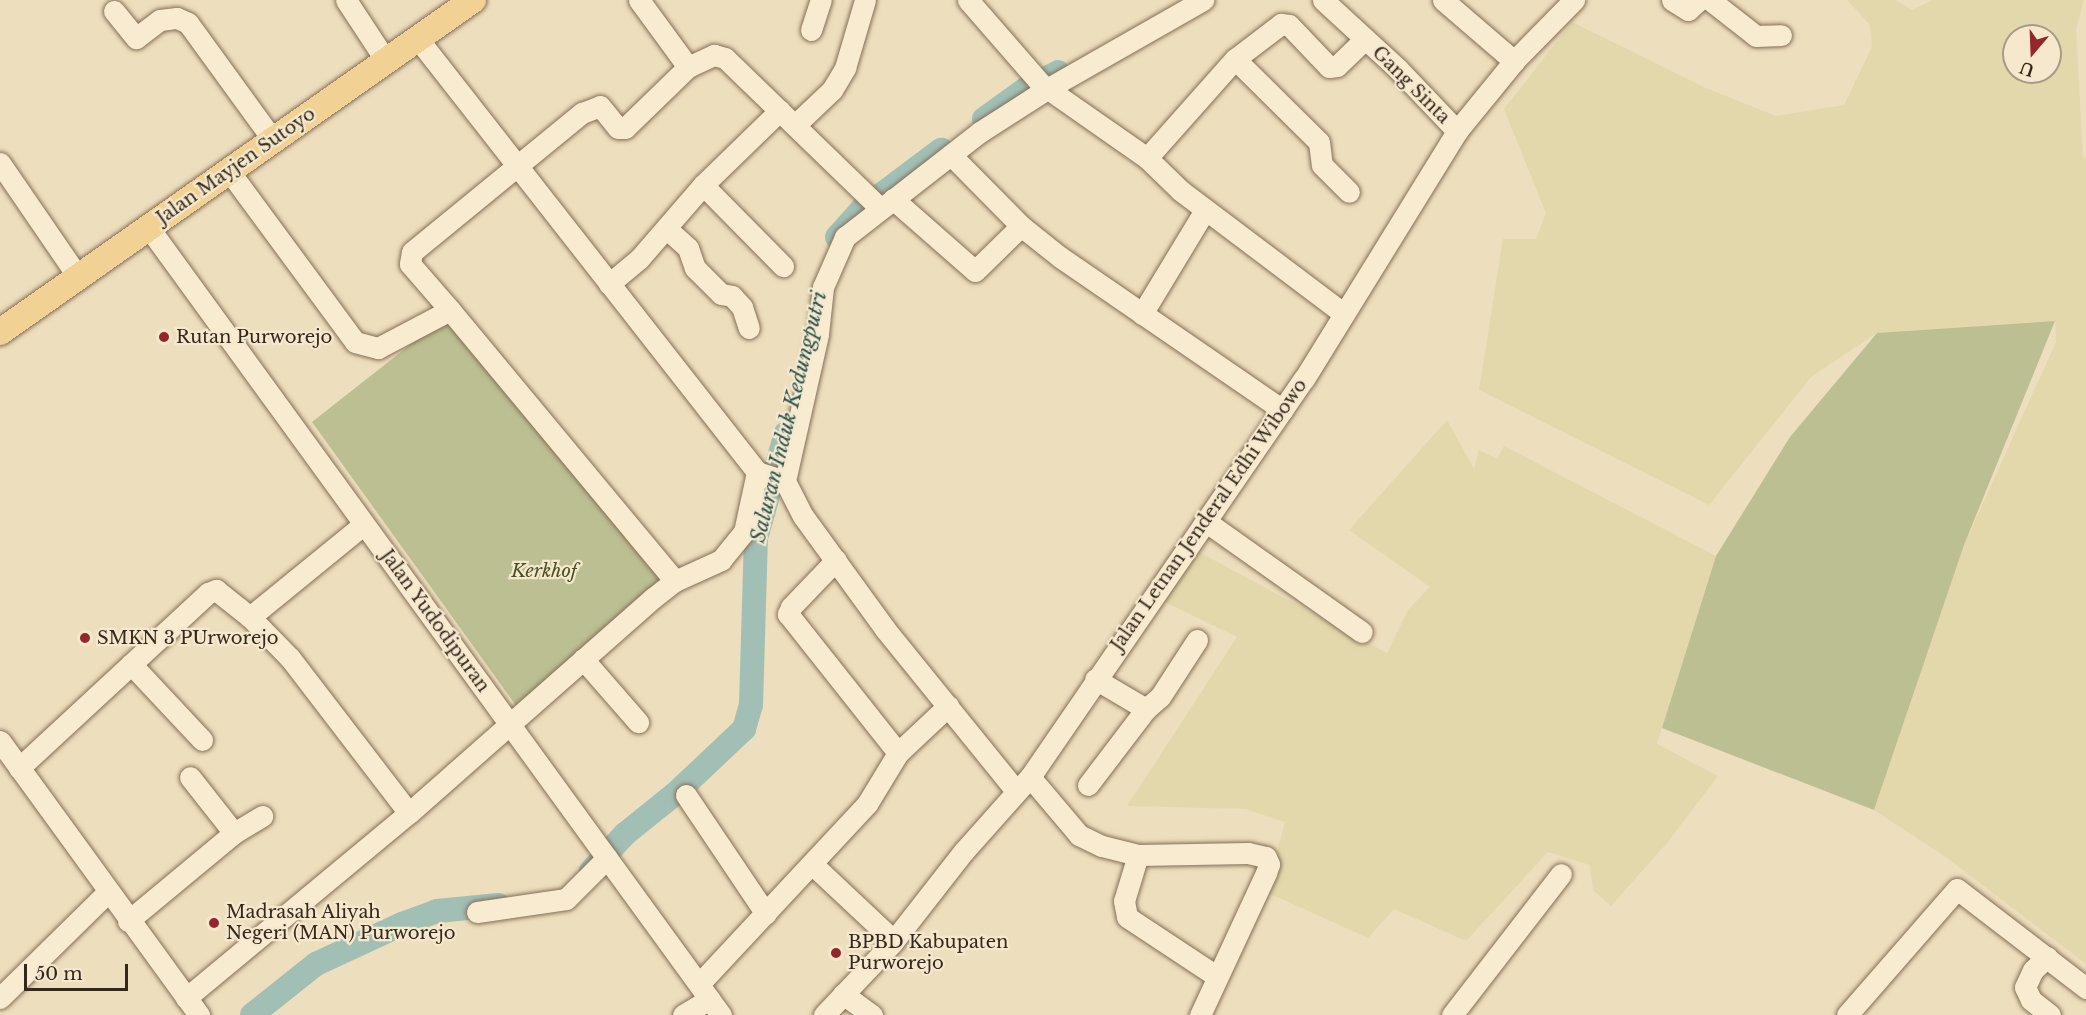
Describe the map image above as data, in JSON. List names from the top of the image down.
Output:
{
  "streets": {
    "main road": ["Jalan Mayjen Sutoyo"],
    "street": ["Gang Sinta", "Jalan Letnan Jenderal Edhi Wibowo", "Jalan Yudodipuran"]
  },
  "crossings": [
    ["Gang Sinta", "Jalan Letnan Jenderal Edhi Wibowo"],
    ["Jalan Mayjen Sutoyo", "Jalan Yudodipuran"]
  ],
  "water": ["Saluran Induk Kedungputri"],
  "parks": ["Kerkhof"],
  "places": [
    "Rutan Purworejo",
    "SMKN 3 PUrworejo",
    "Madrasah Aliyah Negeri (MAN) Purworejo",
    "BPBD Kabupaten Purworejo"
  ],
  "scale_bar": "50 m",
  "north": "bottom"
}
